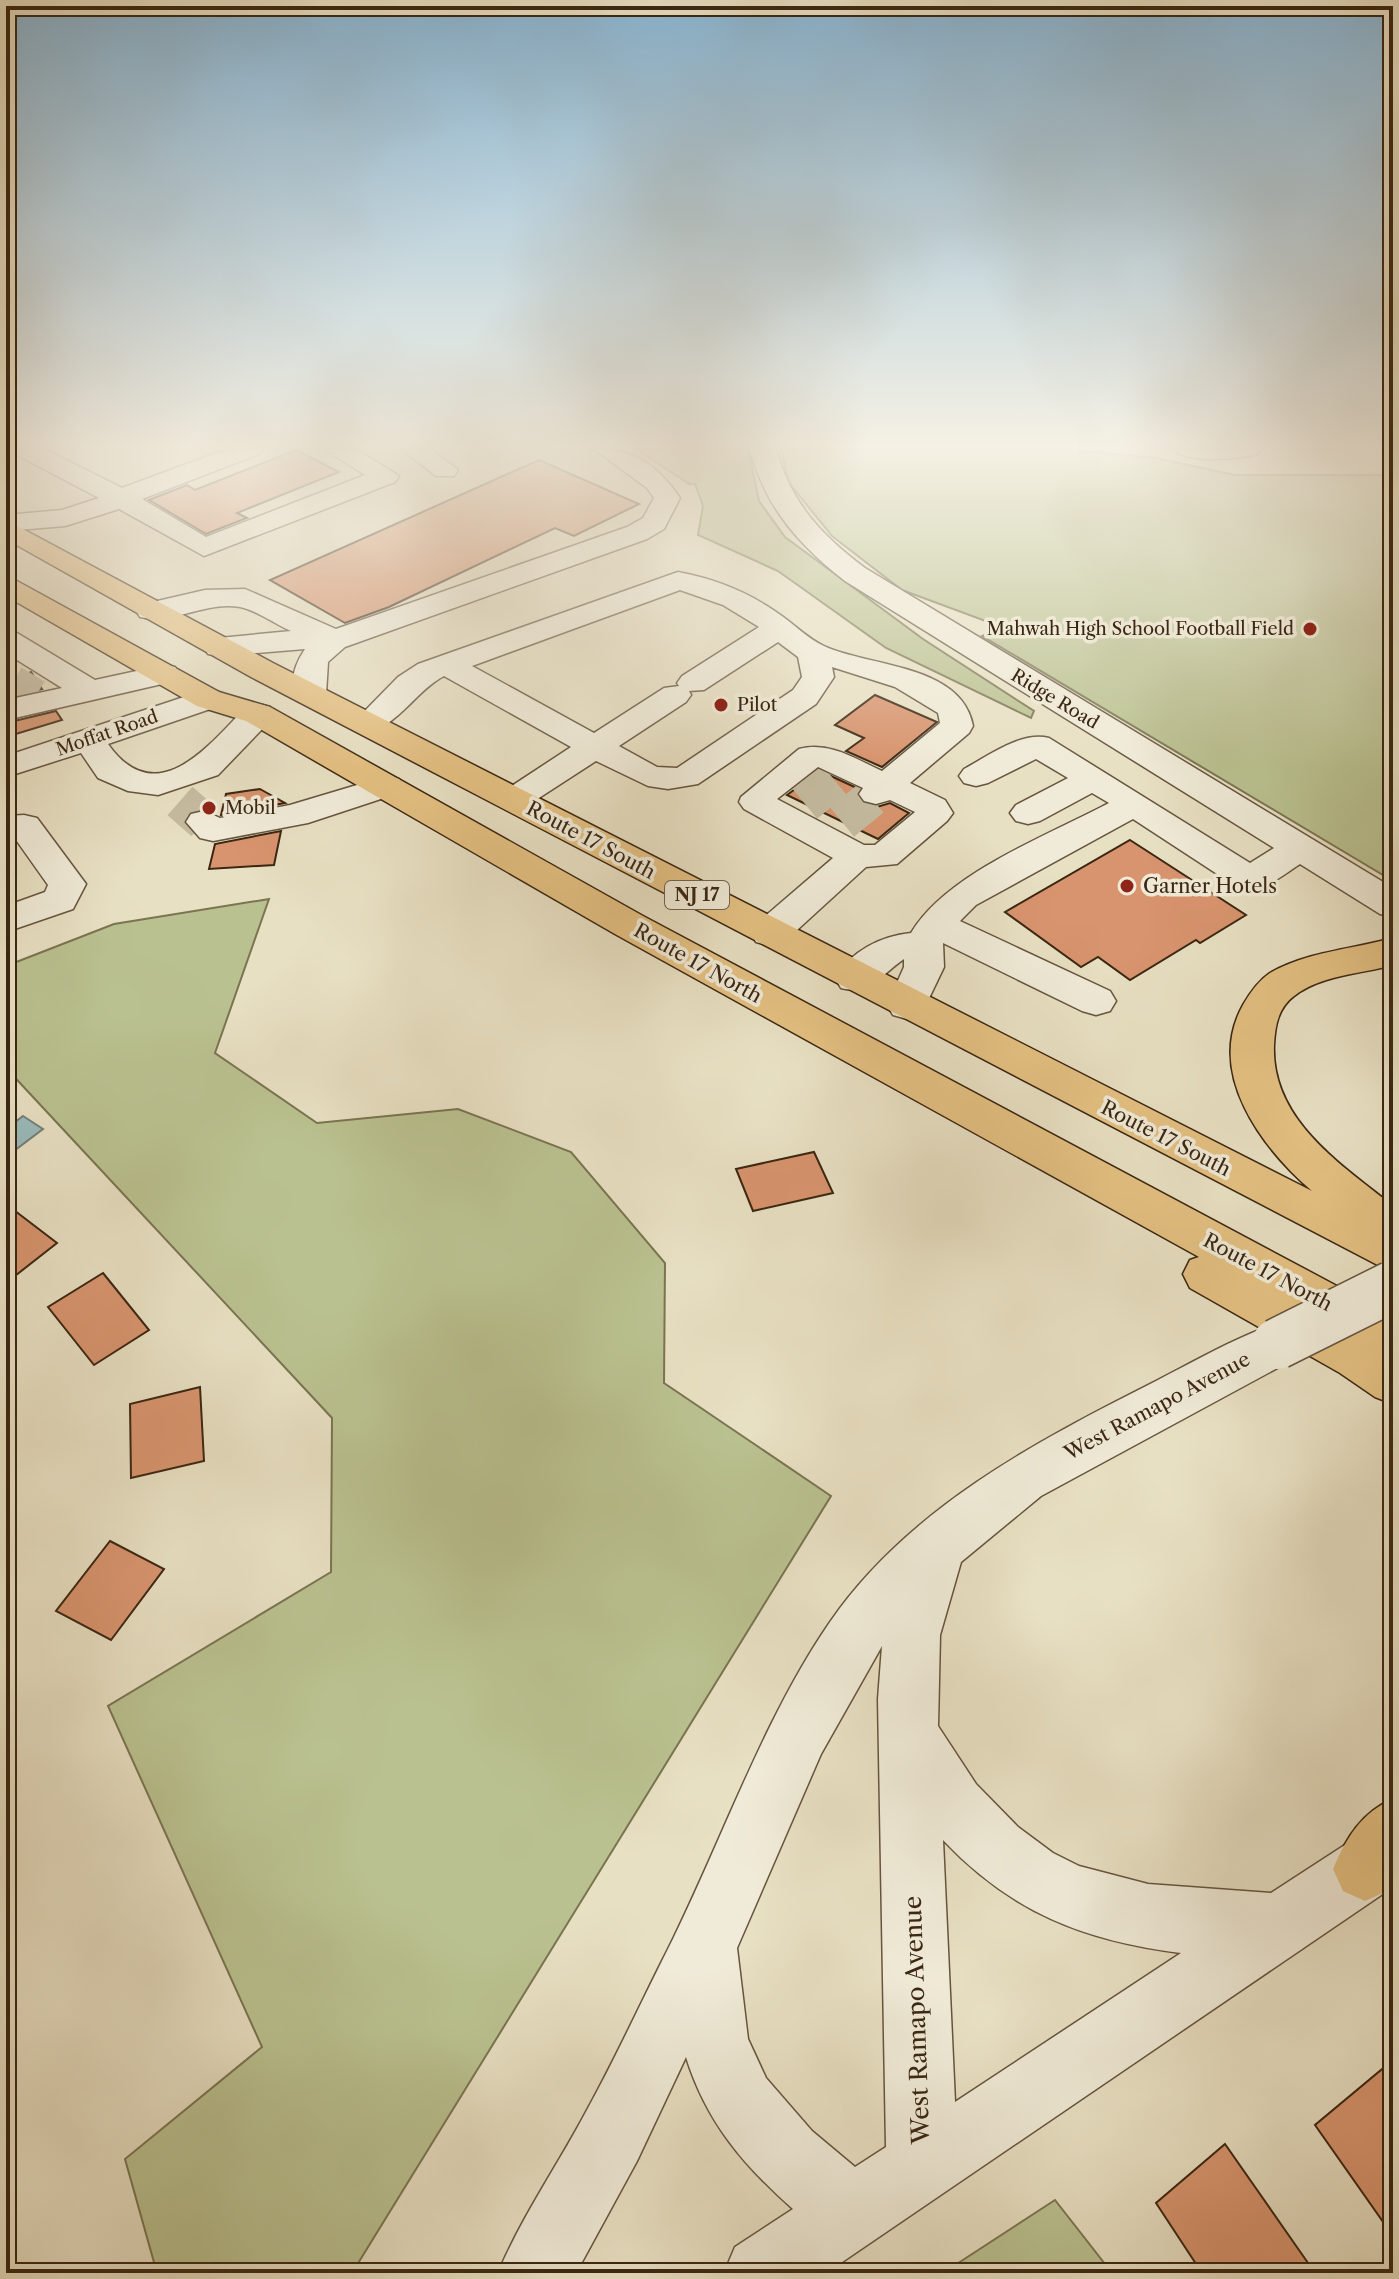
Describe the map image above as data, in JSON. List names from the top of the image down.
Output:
{
  "streets": {
    "highway": ["Route 17 South", "NJ 17", "Route 17 North"],
    "street": ["Ridge Road", "Moffat Road", "West Ramapo Avenue"]
  },
  "crossings": [
    ["Moffat Road", "Route 17 North"]
  ],
  "places": [
    "Mahwah High School Football Field",
    "Pilot",
    "Mobil",
    "Garner Hotels"
  ]
}
